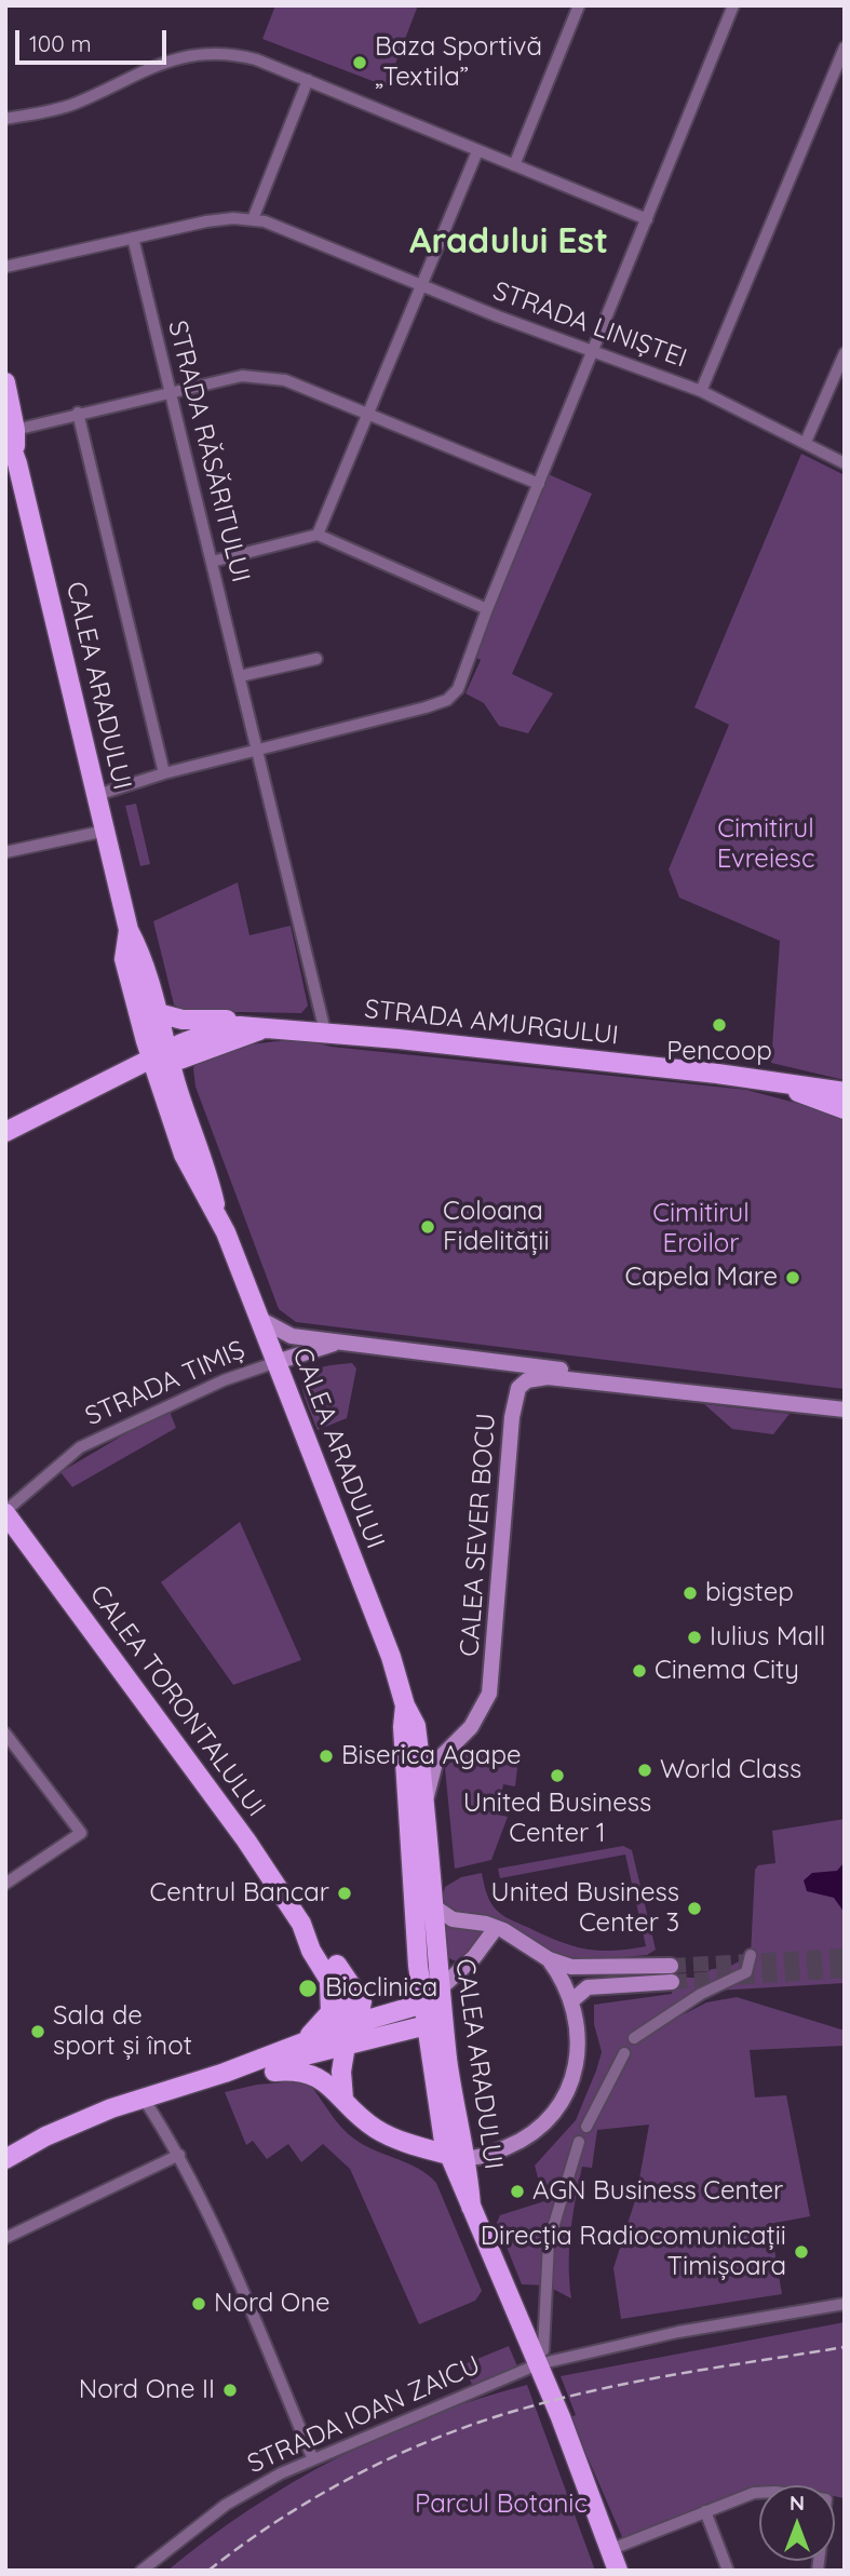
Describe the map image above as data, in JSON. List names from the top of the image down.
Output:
{
  "streets": {
    "main road": [
      "CALEA ARADULUI",
      "STRADA AMURGULUI",
      "CALEA SEVER BOCU",
      "CALEA TORONTALULUI"
    ],
    "street": [
      "STRADA LINIȘTEI",
      "STRADA RĂSĂRITULUI",
      "STRADA TIMIȘ",
      "STRADA IOAN ZAICU"
    ]
  },
  "crossings": [
    ["STRADA LINIȘTEI", "STRADA RĂSĂRITULUI"],
    ["STRADA RĂSĂRITULUI", "STRADA AMURGULUI"],
    ["CALEA ARADULUI", "STRADA AMURGULUI"],
    ["CALEA ARADULUI", "STRADA TIMIȘ"],
    ["CALEA ARADULUI", "CALEA SEVER BOCU"],
    ["CALEA ARADULUI", "STRADA IOAN ZAICU"],
    ["STRADA TIMIȘ", "CALEA TORONTALULUI"]
  ],
  "districts": ["Aradului Est"],
  "parks": ["Cimitirul Evreiesc", "Cimitirul Eroilor", "Parcul Botanic"],
  "places": [
    "Baza Sportivă „Textila”",
    "Pencoop",
    "Coloana Fidelității",
    "Capela Mare",
    "bigstep",
    "Iulius Mall",
    "Cinema City",
    "Biserica Agape",
    "World Class",
    "United Business Center 1",
    "Centrul Bancar",
    "United Business Center 3",
    "Bioclinica",
    "Sala de sport și înot",
    "AGN Business Center",
    "Direcția Radiocomunicații Timișoara",
    "Nord One",
    "Nord One II"
  ],
  "scale_bar": "100 m",
  "north": "top"
}
